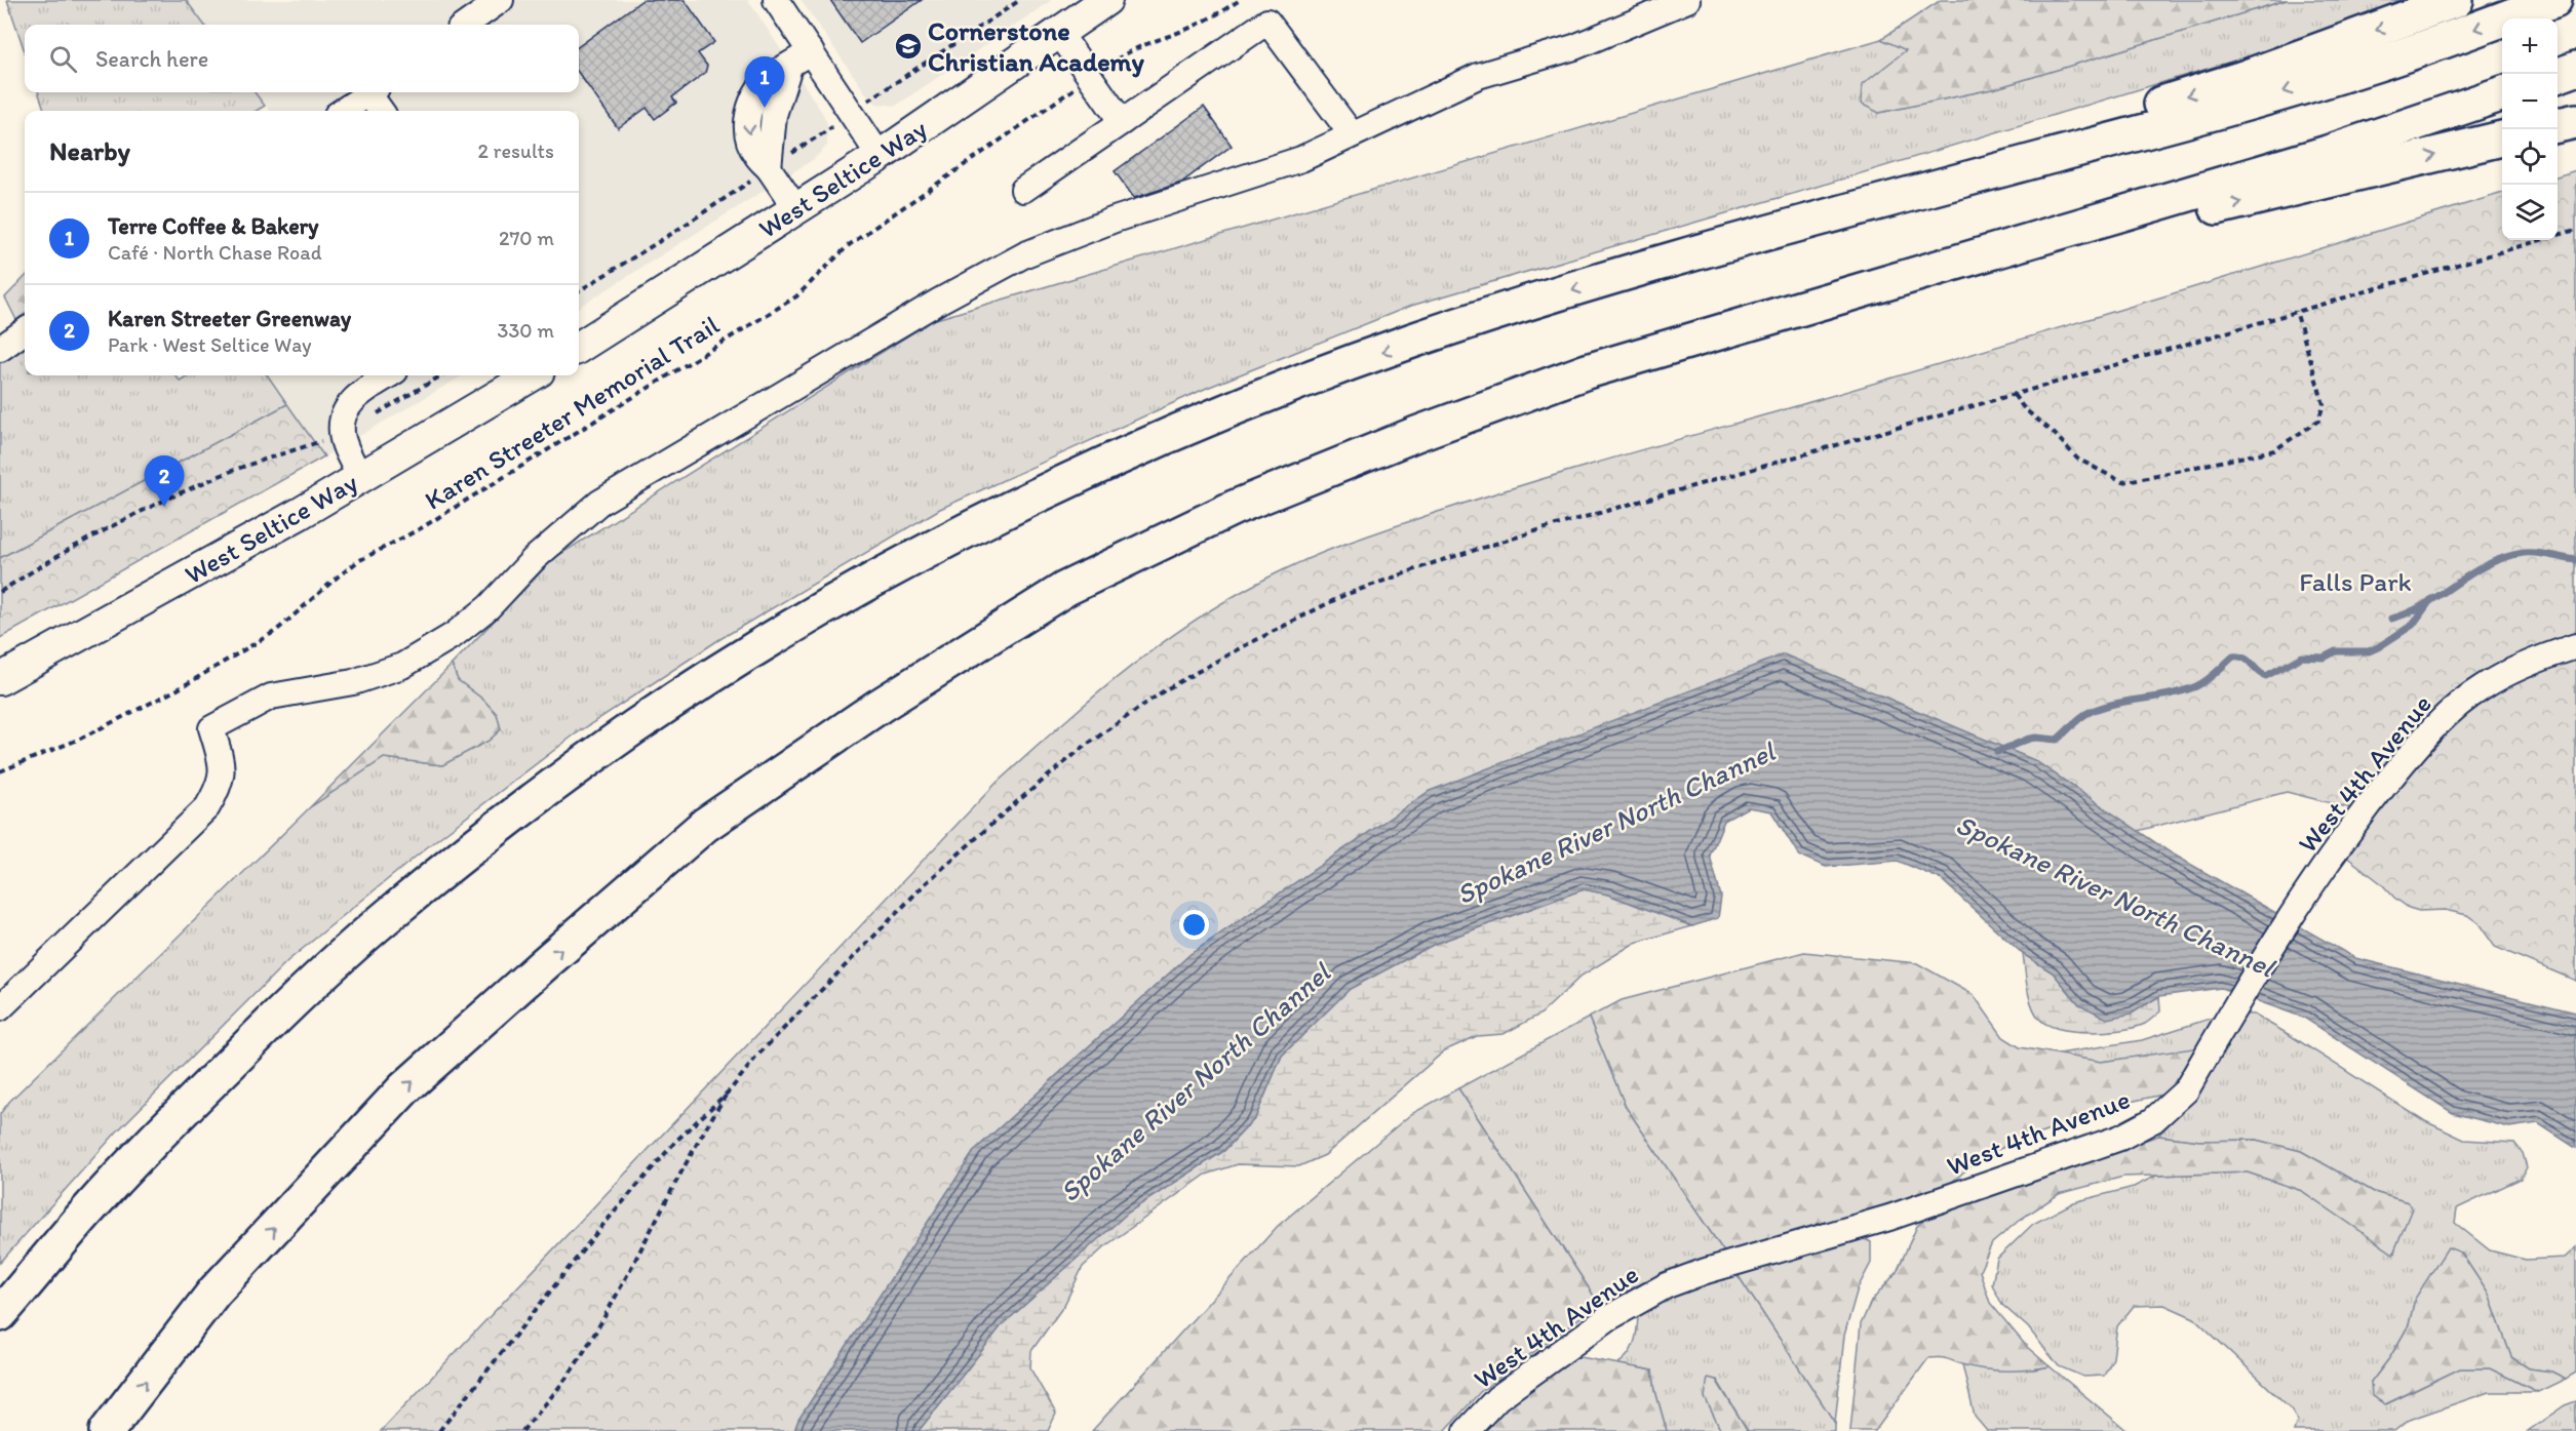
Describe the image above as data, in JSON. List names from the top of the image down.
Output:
{
  "streets": {
    "main road": ["West Seltice Way"],
    "street": ["West 4th Avenue"],
    "path": ["Karen Streeter Memorial Trail"]
  },
  "water": ["Spokane River North Channel"],
  "parks": ["Falls Park"],
  "places": {
    "school or university": ["Cornerstone Christian Academy"]
  },
  "page": {
    "map_buttons": ["+", "−"],
    "search": "Search here",
    "pins": ["1", "2"],
    "heading": ["Nearby", "2 results"],
    "list": [
      {
        "mark": "1",
        "name": "Terre Coffee & Bakery",
        "note": "Café · North Chase Road",
        "value": "270 m"
      },
      {
        "mark": "2",
        "name": "Karen Streeter Greenway",
        "note": "Park · West Seltice Way",
        "value": "330 m"
      }
    ]
  }
}
